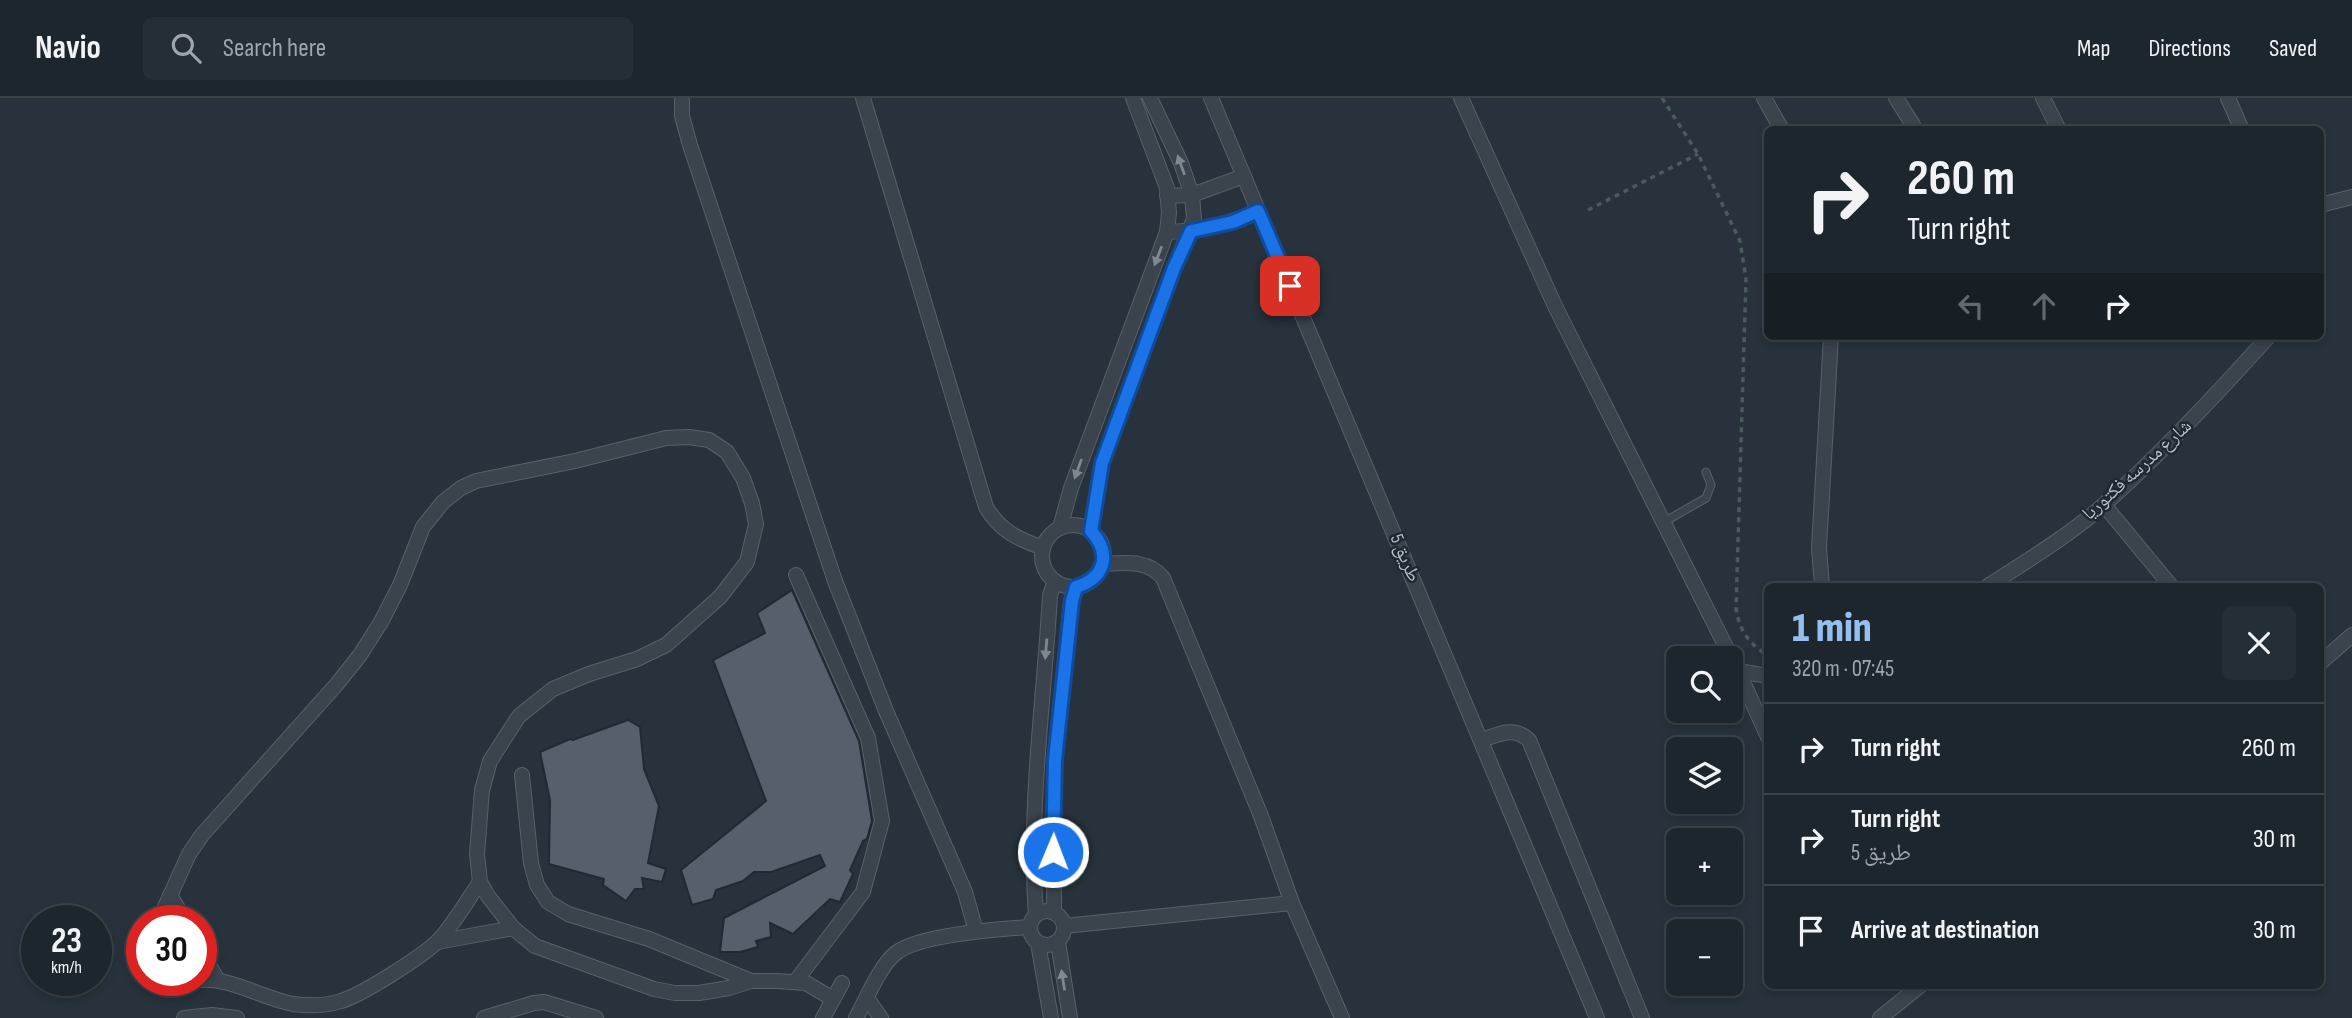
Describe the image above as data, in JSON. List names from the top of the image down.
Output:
{
  "streets": {
    "street": ["شارع مدرسه فكتوريا", "طريق 5"]
  },
  "page": {
    "header": "Navio",
    "search": "Search here",
    "nav": ["Map", "Directions", "Saved"],
    "turn": ["260 m", "Turn right"],
    "heading": ["1 min", "320 m · 07:45"],
    "map_buttons": ["+", "−"],
    "list": [
      {
        "name": "Turn right",
        "value": "260 m"
      },
      {
        "name": "Turn right",
        "note": "طريق 5",
        "value": "30 m"
      },
      {
        "name": "Arrive at destination",
        "value": "30 m"
      }
    ],
    "speed": "23 km/h",
    "limit": "30"
  }
}
